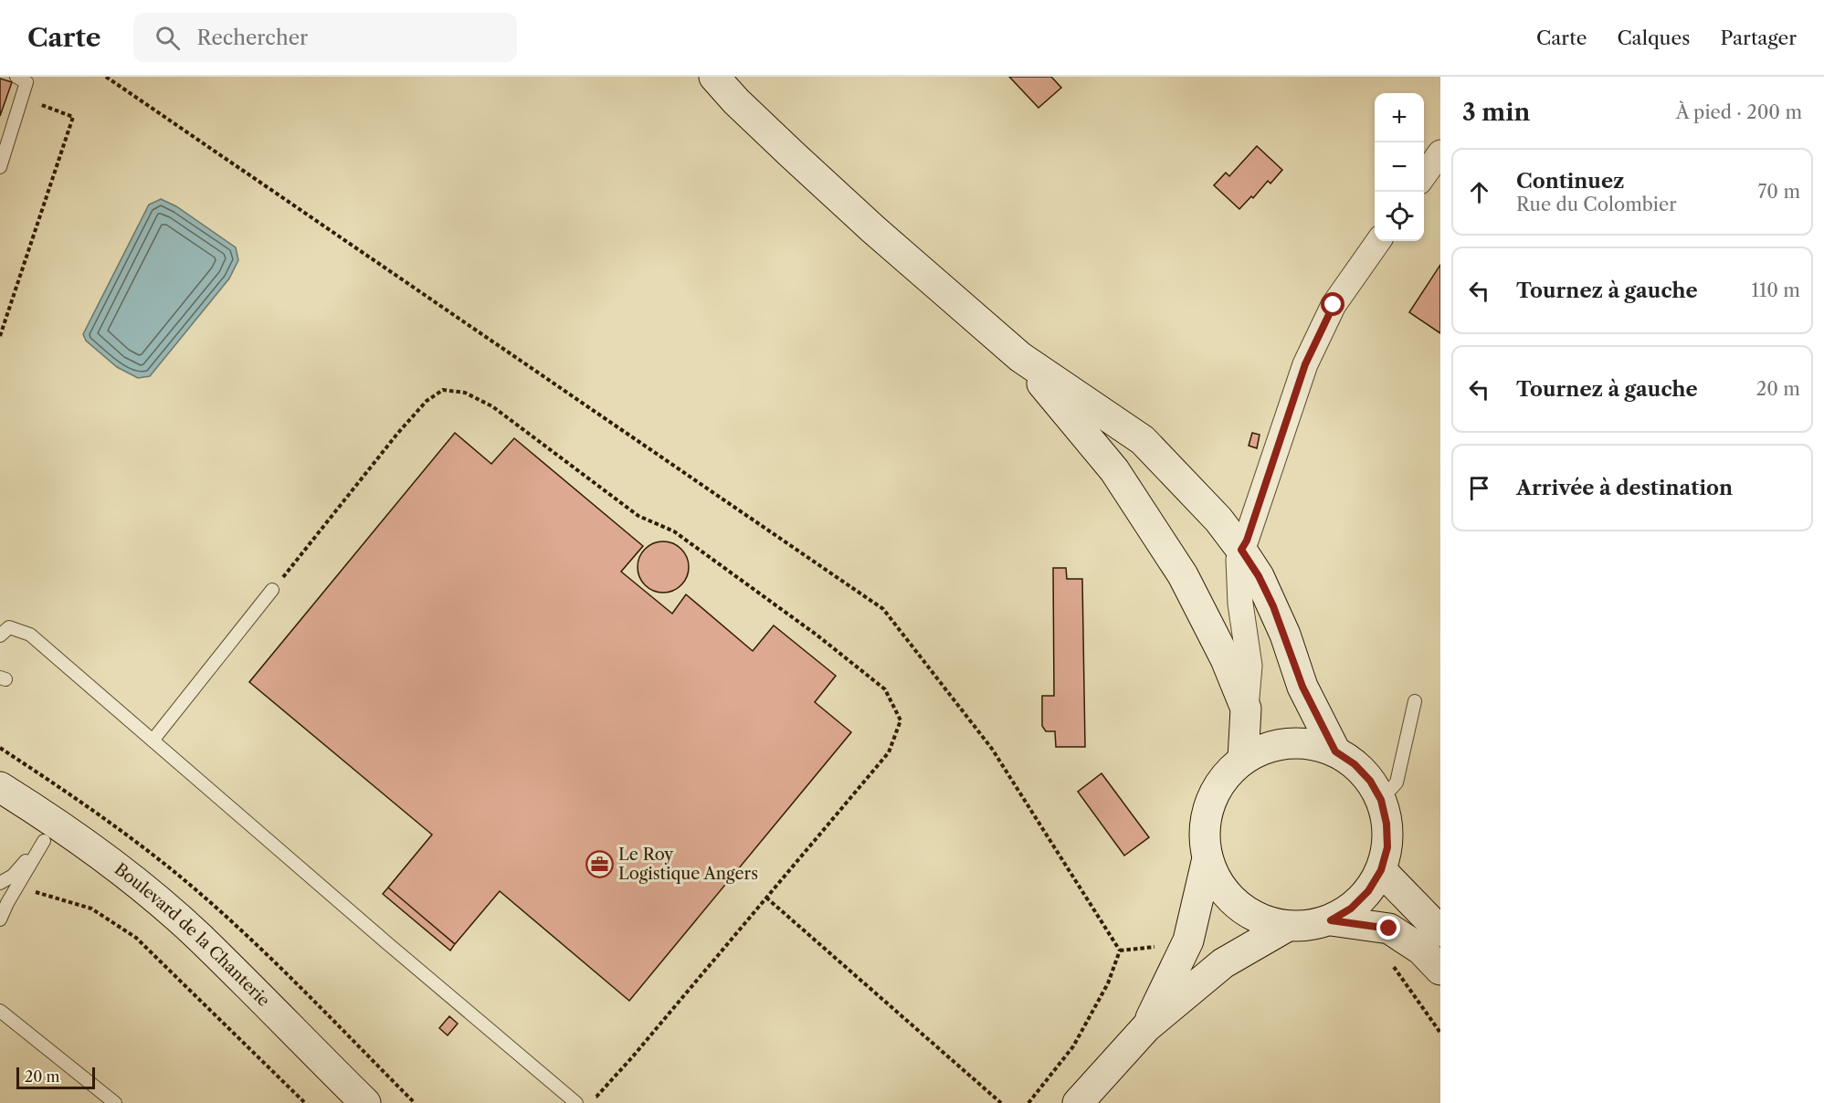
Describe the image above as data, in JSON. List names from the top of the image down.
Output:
{
  "streets": {
    "street": ["Boulevard de la Chanterie"]
  },
  "places": {
    "office": ["Le Roy Logistique Angers"]
  },
  "scale_bar": "20 m",
  "page": {
    "header": "Carte",
    "search": "Rechercher",
    "nav": ["Carte", "Calques", "Partager"],
    "heading": ["3 min", "À pied · 200 m"],
    "map_buttons": ["+", "−"],
    "list": [
      ["Continuez", "Rue du Colombier", "70 m"],
      ["Tournez à gauche", "110 m"],
      ["Tournez à gauche", "20 m"],
      "Arrivée à destination"
    ],
    "scale": "20 m"
  }
}
